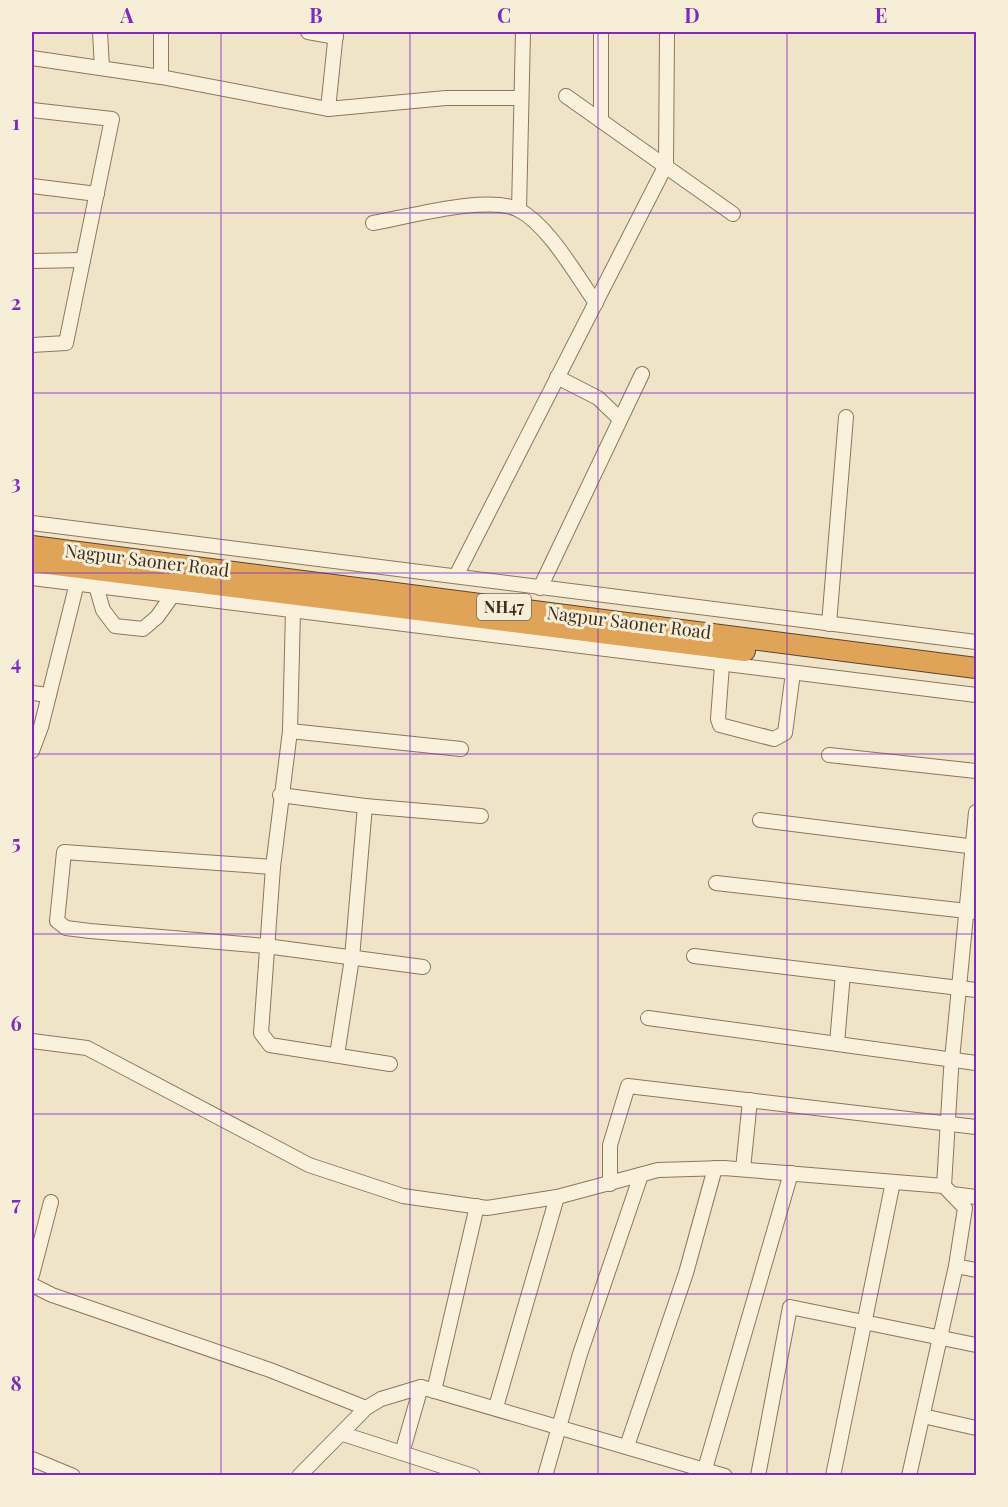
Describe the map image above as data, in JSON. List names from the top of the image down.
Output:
{
  "streets": {
    "highway": ["Nagpur Saoner Road", "NH47"]
  },
  "grid": {
    "columns": [
      "A",
      "B",
      "C",
      "D",
      "E"
    ],
    "rows": [
      "1",
      "2",
      "3",
      "4",
      "5",
      "6",
      "7",
      "8"
    ]
  }
}
